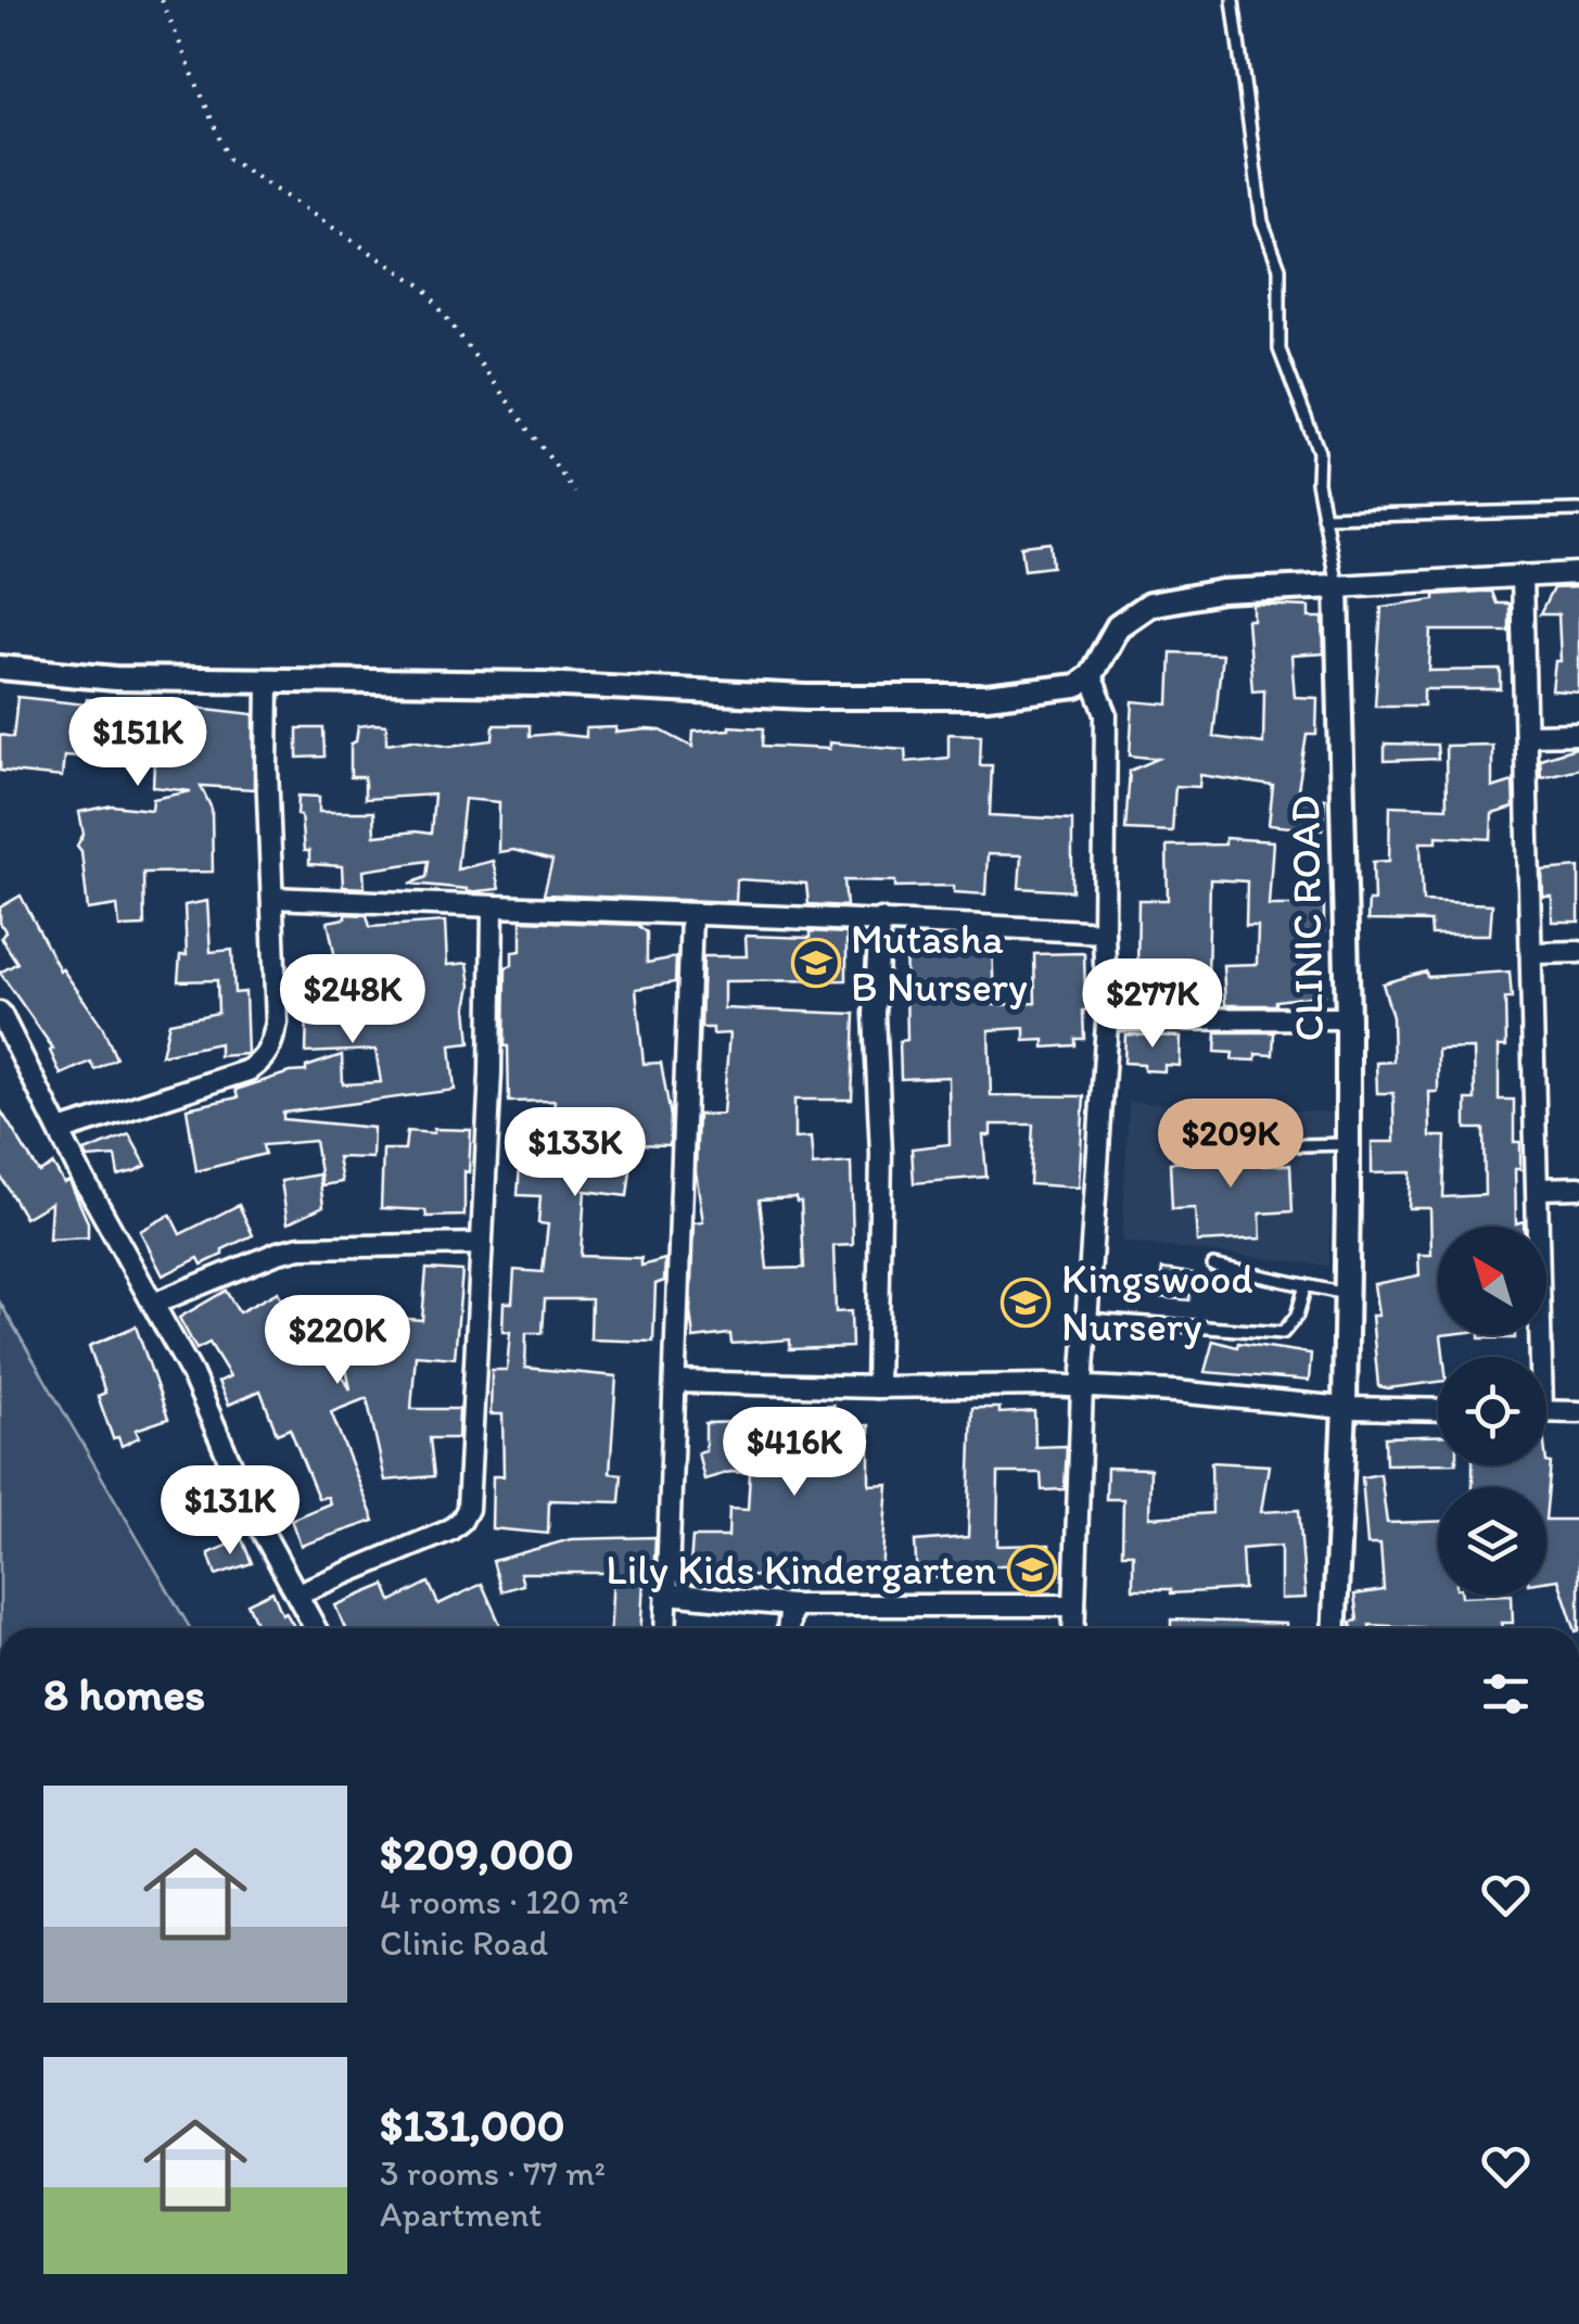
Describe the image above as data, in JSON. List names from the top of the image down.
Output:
{
  "streets": {
    "street": ["CLINIC ROAD"]
  },
  "places": {
    "school or university": ["Mutasha B Nursery", "Kingswood Nursery", "Lily Kids Kindergarten"]
  },
  "north": "top left",
  "page": {
    "price": [
      "$151K",
      "$248K",
      "$277K",
      "$209K",
      "$133K",
      "$220K",
      "$416K",
      "$131K"
    ],
    "heading": "8 homes",
    "list": [
      {
        "name": "$209,000",
        "note": "4 rooms · 120 m² · Clinic Road"
      },
      {
        "name": "$131,000",
        "note": "3 rooms · 77 m² · Apartment"
      }
    ]
  }
}
